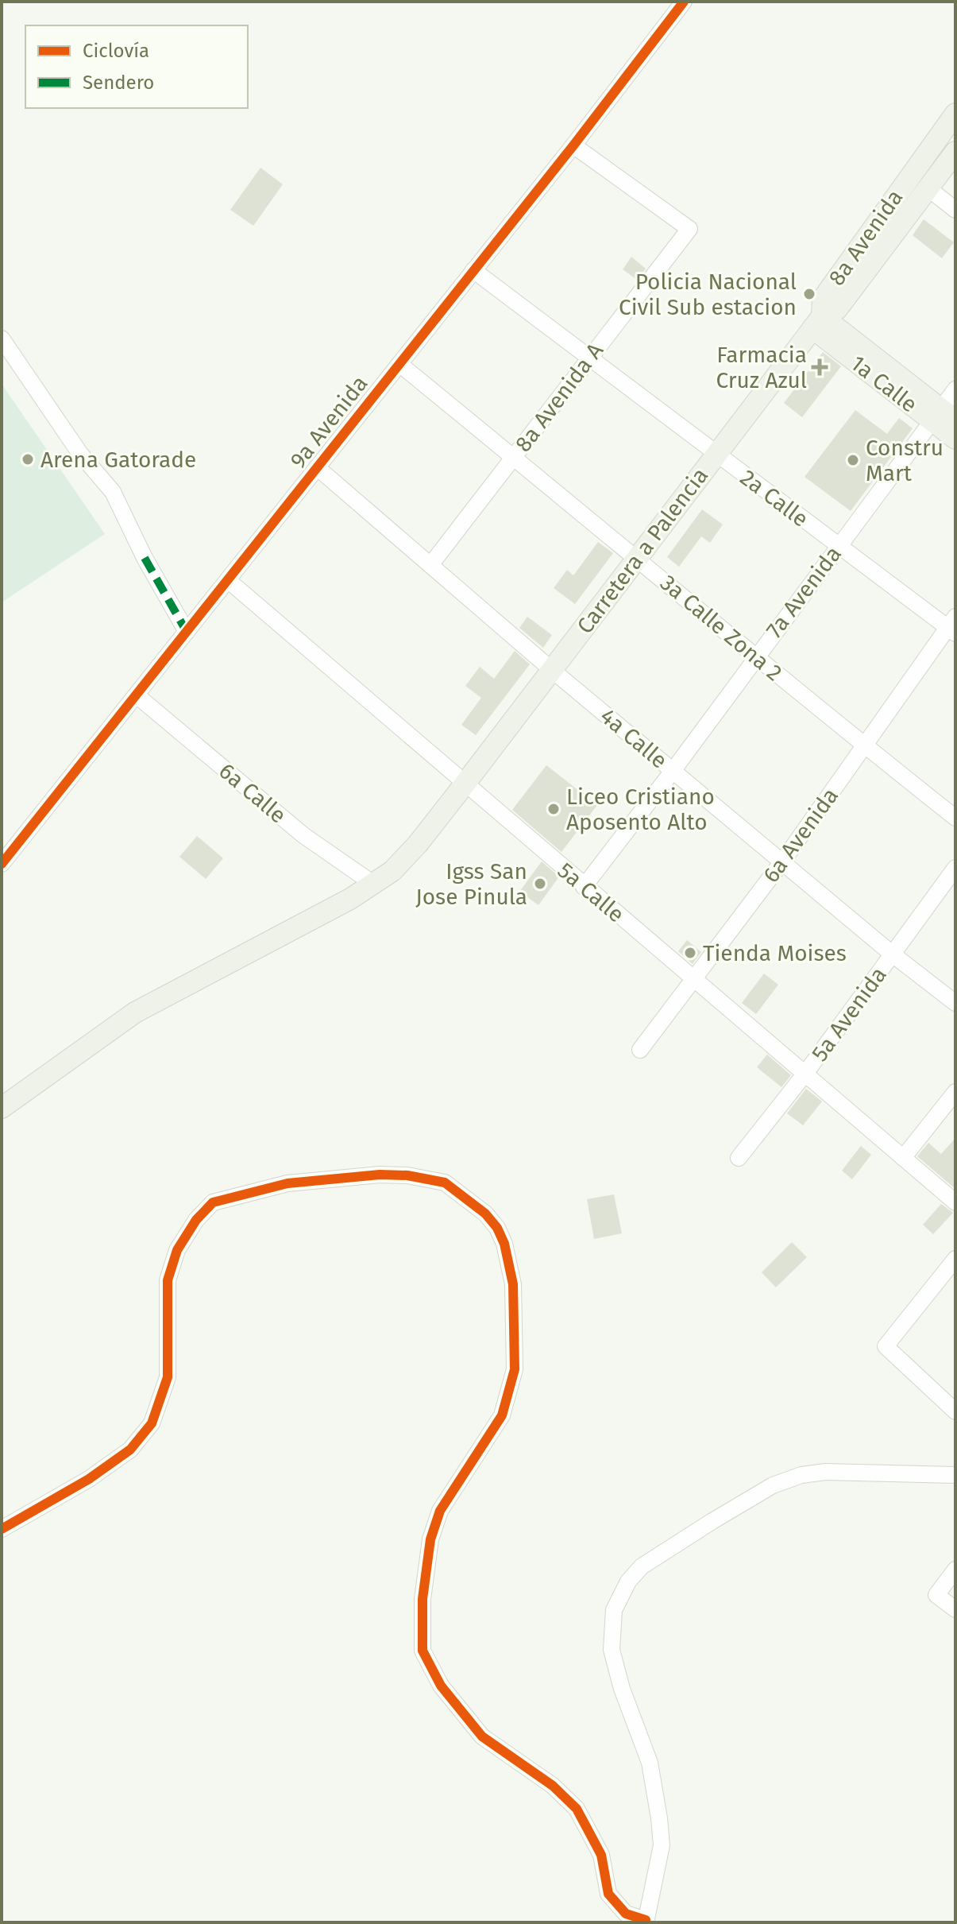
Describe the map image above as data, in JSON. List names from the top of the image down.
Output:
{
  "streets": {
    "main road": ["8a Avenida", "1a Calle", "Carretera a Palencia"],
    "street": [
      "8a Avenida A",
      "9a Avenida",
      "2a Calle",
      "7a Avenida",
      "3a Calle Zona 2",
      "4a Calle",
      "6a Calle",
      "6a Avenida",
      "5a Calle",
      "5a Avenida"
    ]
  },
  "crossings": [
    ["8a Avenida", "1a Calle"],
    ["8a Avenida", "Carretera a Palencia"],
    ["1a Calle", "Carretera a Palencia"],
    ["1a Calle", "7a Avenida"],
    ["8a Avenida A", "9a Avenida"],
    ["8a Avenida A", "2a Calle"],
    ["8a Avenida A", "3a Calle Zona 2"],
    ["8a Avenida A", "4a Calle"],
    ["9a Avenida", "2a Calle"],
    ["9a Avenida", "3a Calle Zona 2"],
    ["9a Avenida", "4a Calle"],
    ["9a Avenida", "6a Calle"],
    ["9a Avenida", "5a Calle"],
    ["2a Calle", "Carretera a Palencia"],
    ["2a Calle", "7a Avenida"],
    ["2a Calle", "6a Avenida"],
    ["Carretera a Palencia", "3a Calle Zona 2"],
    ["Carretera a Palencia", "4a Calle"],
    ["Carretera a Palencia", "6a Calle"],
    ["Carretera a Palencia", "5a Calle"],
    ["7a Avenida", "3a Calle Zona 2"],
    ["7a Avenida", "4a Calle"],
    ["7a Avenida", "5a Calle"],
    ["3a Calle Zona 2", "6a Avenida"],
    ["4a Calle", "6a Avenida"],
    ["4a Calle", "5a Avenida"],
    ["6a Avenida", "5a Calle"],
    ["5a Calle", "5a Avenida"]
  ],
  "places": {
    "other": [
      "Policia Nacional Civil Sub estacion",
      "Arena Gatorade",
      "Constru Mart",
      "Liceo Cristiano Aposento Alto",
      "Igss San Jose Pinula",
      "Tienda Moises"
    ],
    "health": ["Farmacia Cruz Azul"]
  },
  "legend": ["Ciclovía", "Sendero"]
}
